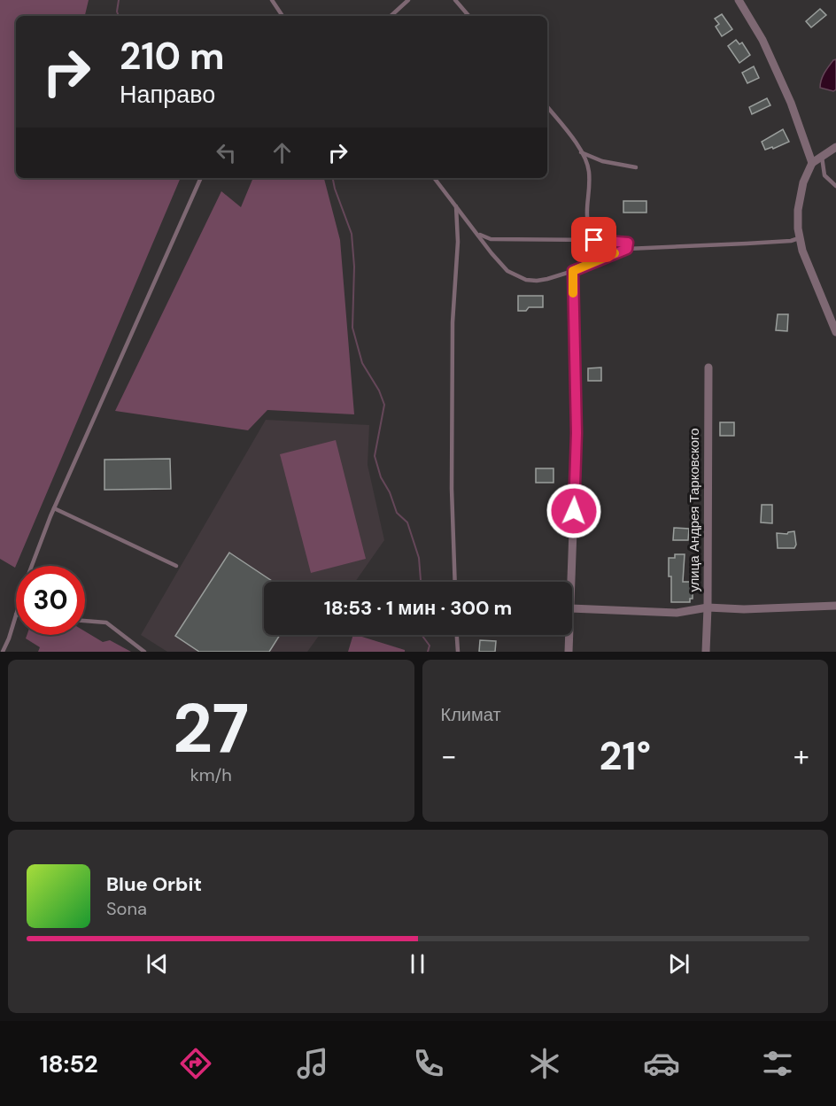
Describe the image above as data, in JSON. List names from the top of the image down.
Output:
{
  "streets": {
    "street": ["улица Андрея Тарковского"]
  },
  "page": {
    "turn": ["210 m", "Направо"],
    "limit": "30",
    "trip": "18:53 · 1 мин · 300 m",
    "tile": [
      ["27", "km/h"],
      "Климат"
    ],
    "heat": ["−", "21°", "+"],
    "song": ["Blue Orbit", "Sona"],
    "tabs": "18:52"
  }
}
